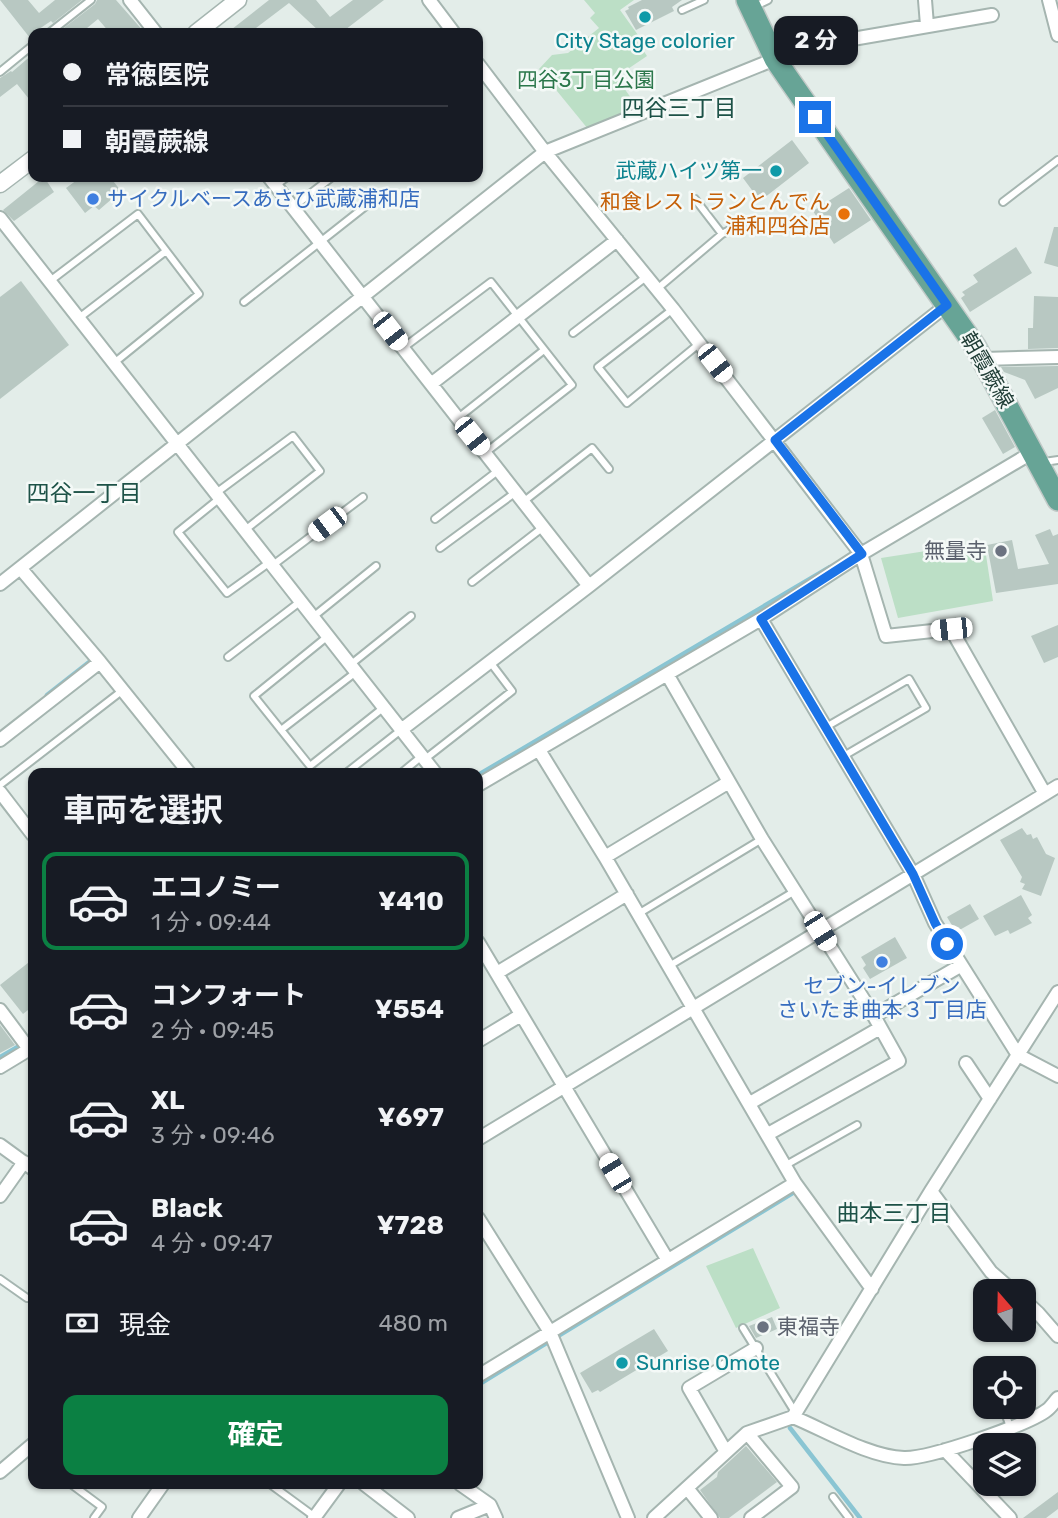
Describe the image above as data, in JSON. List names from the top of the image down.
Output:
{
  "streets": {
    "main road": ["朝霞蕨線"]
  },
  "districts": ["四谷三丁目", "四谷一丁目", "曲本三丁目"],
  "parks": ["四谷3丁目公園"],
  "places": [
    "City Stage colorier",
    "武蔵ハイツ第一",
    "サイクルベースあさひ武蔵浦和店",
    "和食レストランとんでん 浦和四谷店",
    "無量寺",
    "セブン-イレブン さいたま曲本３丁目店",
    "東福寺",
    "Sunrise Omote"
  ],
  "north": "top",
  "page": {
    "bubble": "2 分",
    "banner": ["常徳医院", "朝霞蕨線"],
    "heading": "車両を選択",
    "list": [
      {
        "name": "エコノミー",
        "note": "1 分 · 09:44",
        "value": "¥410"
      },
      {
        "name": "コンフォート",
        "note": "2 分 · 09:45",
        "value": "¥554"
      },
      {
        "name": "XL",
        "note": "3 分 · 09:46",
        "value": "¥697"
      },
      {
        "name": "Black",
        "note": "4 分 · 09:47",
        "value": "¥728"
      }
    ],
    "pay": ["現金", "480 m"],
    "buttons": "確定"
  }
}
